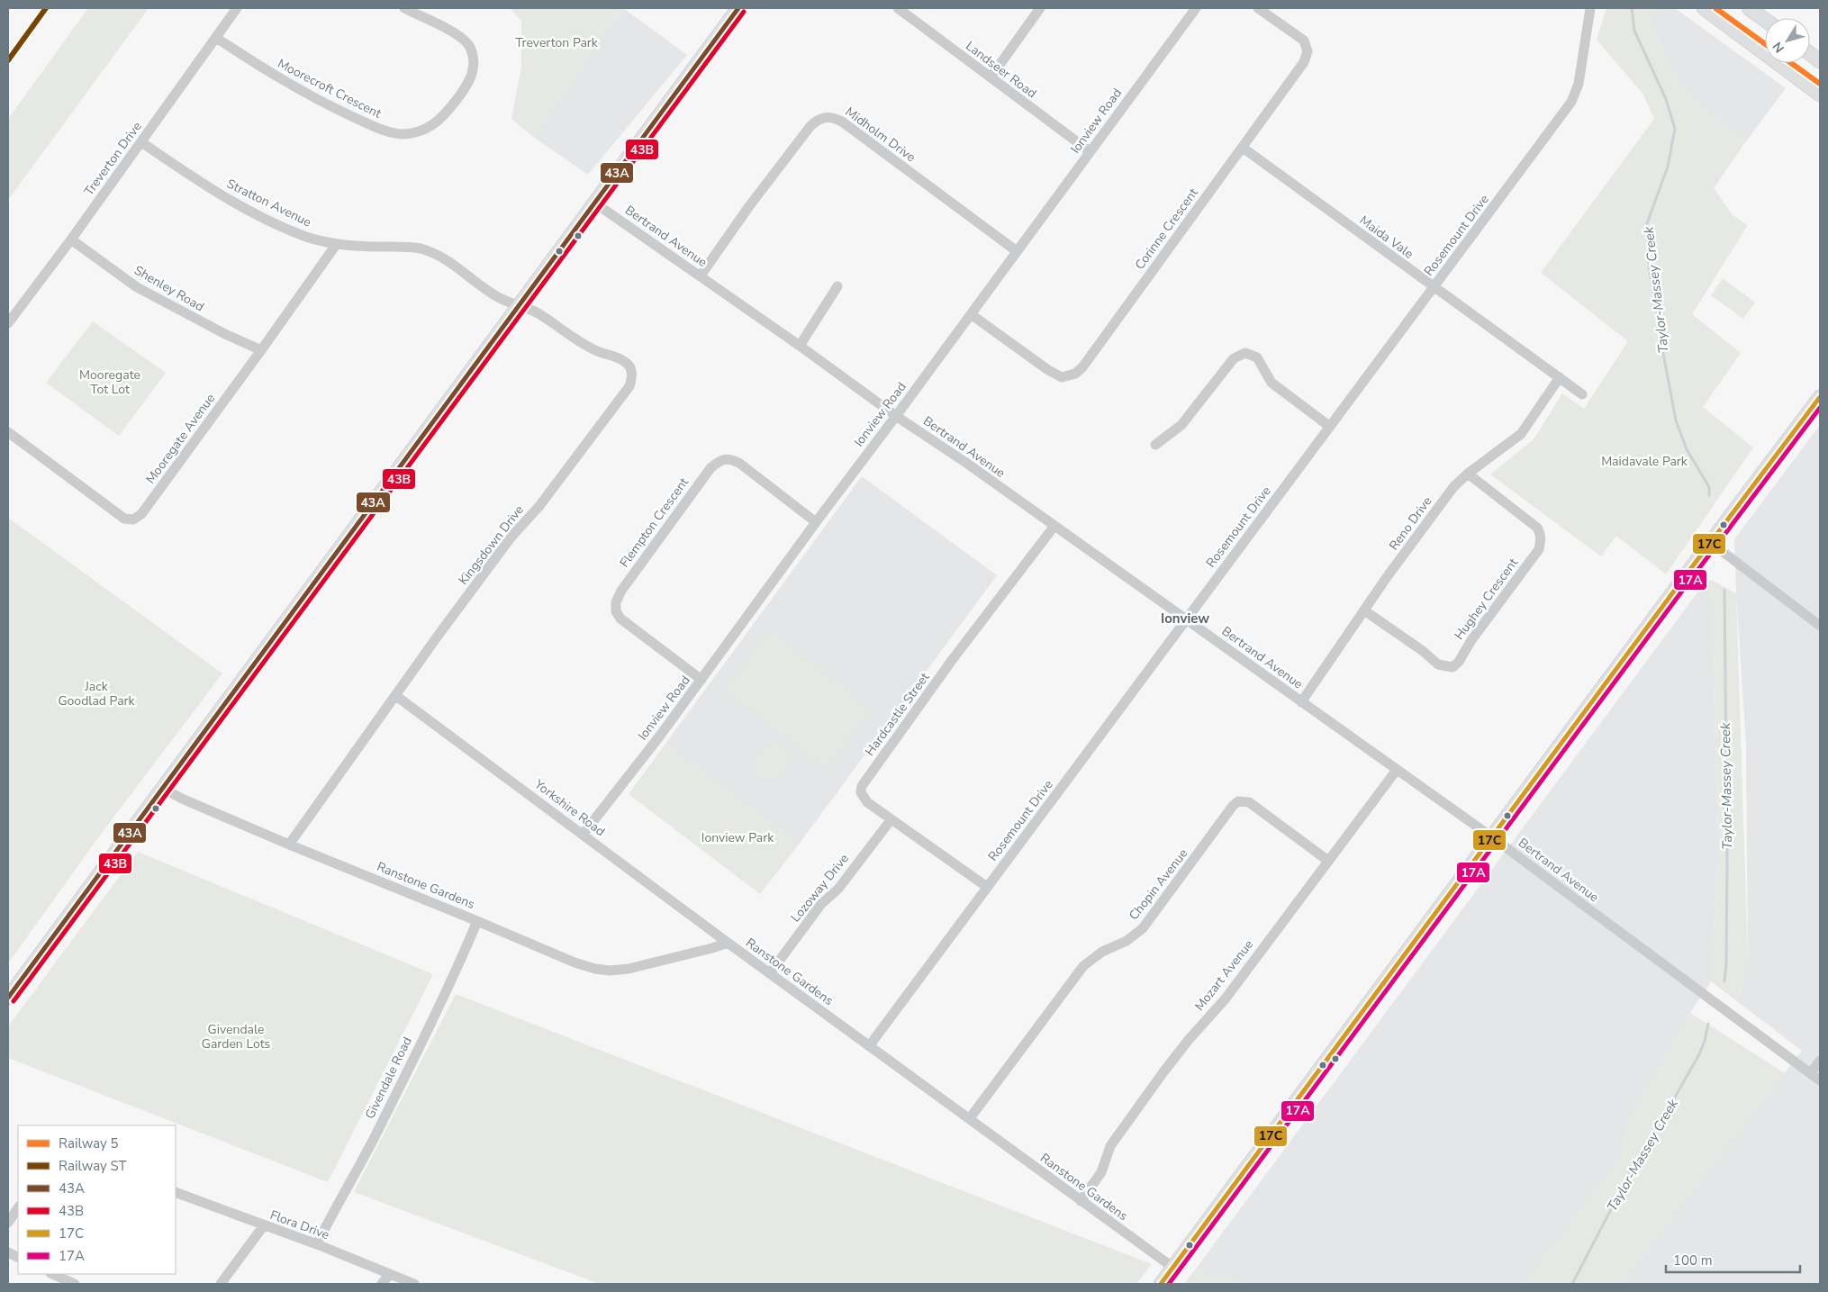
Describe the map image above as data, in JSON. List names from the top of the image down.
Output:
{
  "streets": {
    "street": [
      "Landseer Road",
      "Moorecroft Crescent",
      "Ionview Road",
      "Midholm Drive",
      "Treverton Drive",
      "Stratton Avenue",
      "Corinne Crescent",
      "Rosemount Drive",
      "Bertrand Avenue",
      "Maida Vale",
      "Shenley Road",
      "Mooregate Avenue",
      "Flempton Crescent",
      "Reno Drive",
      "Kingsdown Drive",
      "Hughey Crescent",
      "Hardcastle Street",
      "Yorkshire Road",
      "Chopin Avenue",
      "Ranstone Gardens",
      "Lozoway Drive",
      "Mozart Avenue",
      "Givendale Road",
      "Flora Drive"
    ]
  },
  "crossings": [
    ["Landseer Road", "Ionview Road"],
    ["Moorecroft Crescent", "Treverton Drive"],
    ["Ionview Road", "Midholm Drive"],
    ["Ionview Road", "Corinne Crescent"],
    ["Ionview Road", "Bertrand Avenue"],
    ["Ionview Road", "Flempton Crescent"],
    ["Ionview Road", "Yorkshire Road"],
    ["Midholm Drive", "Bertrand Avenue"],
    ["Treverton Drive", "Stratton Avenue"],
    ["Treverton Drive", "Shenley Road"],
    ["Stratton Avenue", "Mooregate Avenue"],
    ["Stratton Avenue", "Kingsdown Drive"],
    ["Corinne Crescent", "Maida Vale"],
    ["Rosemount Drive", "Bertrand Avenue"],
    ["Rosemount Drive", "Maida Vale"],
    ["Rosemount Drive", "Hardcastle Street"],
    ["Rosemount Drive", "Ranstone Gardens"],
    ["Bertrand Avenue", "Reno Drive"],
    ["Bertrand Avenue", "Hardcastle Street"],
    ["Bertrand Avenue", "Mozart Avenue"],
    ["Maida Vale", "Reno Drive"],
    ["Shenley Road", "Mooregate Avenue"],
    ["Reno Drive", "Hughey Crescent"],
    ["Kingsdown Drive", "Yorkshire Road"],
    ["Kingsdown Drive", "Ranstone Gardens"],
    ["Hardcastle Street", "Lozoway Drive"],
    ["Yorkshire Road", "Ranstone Gardens"],
    ["Chopin Avenue", "Ranstone Gardens"],
    ["Chopin Avenue", "Mozart Avenue"],
    ["Ranstone Gardens", "Lozoway Drive"],
    ["Ranstone Gardens", "Mozart Avenue"],
    ["Ranstone Gardens", "Givendale Road"],
    ["Givendale Road", "Flora Drive"]
  ],
  "districts": ["Ionview"],
  "water": ["Taylor-Massey Creek"],
  "parks": [
    "Treverton Park",
    "Mooregate Tot Lot",
    "Maidavale Park",
    "Jack Goodlad Park",
    "Ionview Park",
    "Givendale Garden Lots"
  ],
  "lines": [
    "rail line 5",
    "rail line ST",
    "transit line 43A",
    "transit line 43B",
    "transit line 17C",
    "transit line 17A"
  ],
  "legend": [
    "Railway 5",
    "Railway ST",
    "43A",
    "43B",
    "17C",
    "17A"
  ],
  "scale_bar": "100 m",
  "north": "bottom left"
}
